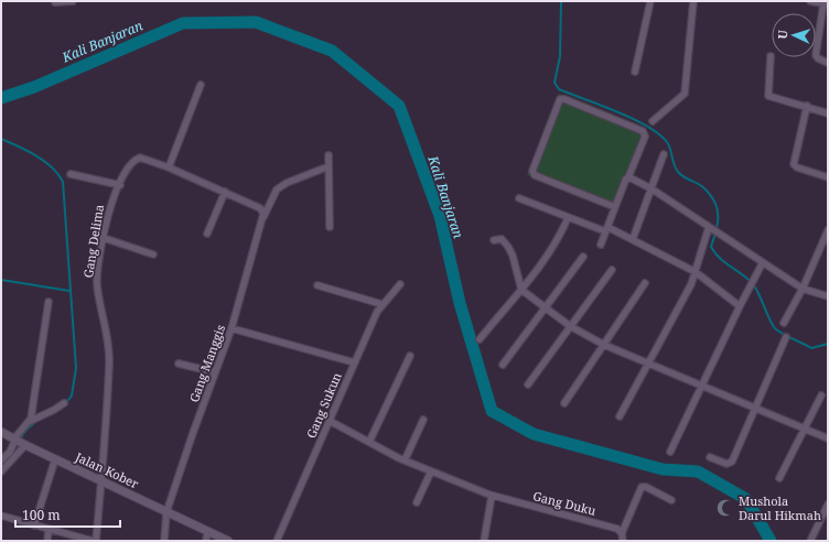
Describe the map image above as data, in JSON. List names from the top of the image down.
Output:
{
  "streets": {
    "street": [
      "Gang Delima",
      "Gang Manggis",
      "Gang Sukun",
      "Jalan Kober",
      "Gang Duku"
    ]
  },
  "crossings": [
    ["Gang Delima", "Gang Manggis"],
    ["Gang Delima", "Jalan Kober"],
    ["Gang Manggis", "Jalan Kober"],
    ["Gang Sukun", "Gang Duku"]
  ],
  "water": ["Kali Banjaran"],
  "places": {
    "mosque": ["Mushola Darul Hikmah"]
  },
  "scale_bar": "100 m",
  "north": "left"
}
